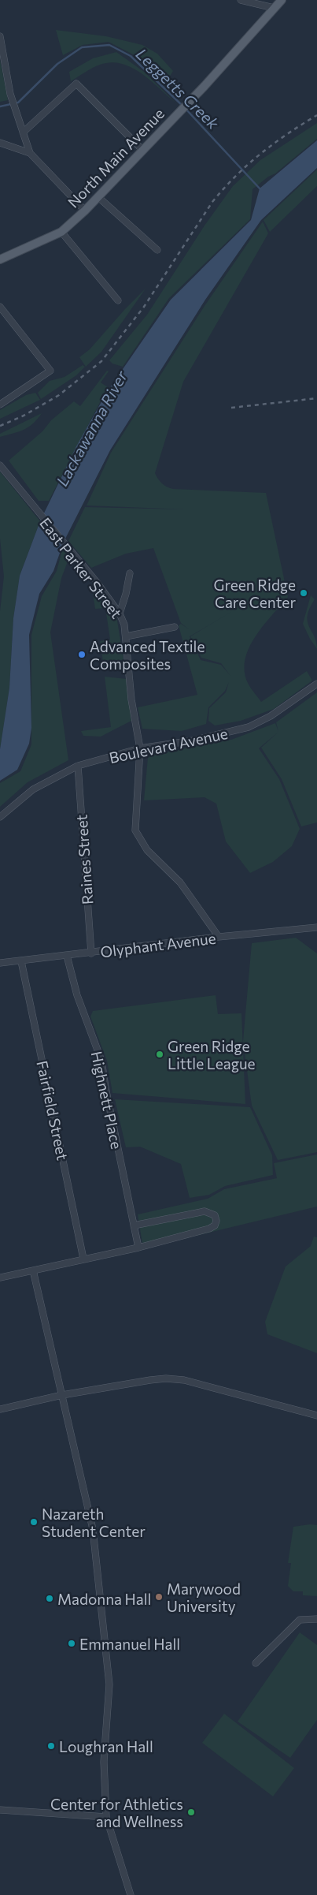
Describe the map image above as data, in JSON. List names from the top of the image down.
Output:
{
  "streets": {
    "main road": ["North Main Avenue"],
    "street": [
      "East Parker Street",
      "Boulevard Avenue",
      "Raines Street",
      "Olyphant Avenue",
      "Highnett Place",
      "Fairfield Street"
    ]
  },
  "crossings": [
    ["East Parker Street", "Boulevard Avenue"],
    ["East Parker Street", "Olyphant Avenue"],
    ["Boulevard Avenue", "Raines Street"],
    ["Raines Street", "Olyphant Avenue"],
    ["Olyphant Avenue", "Highnett Place"],
    ["Olyphant Avenue", "Fairfield Street"]
  ],
  "water": ["Leggetts Creek", "Lackawanna River"],
  "places": [
    "Green Ridge Care Center",
    "Advanced Textile Composites",
    "Green Ridge Little League",
    "Nazareth Student Center",
    "Marywood University",
    "Madonna Hall",
    "Emmanuel Hall",
    "Loughran Hall",
    "Center for Athletics and Wellness"
  ]
}
